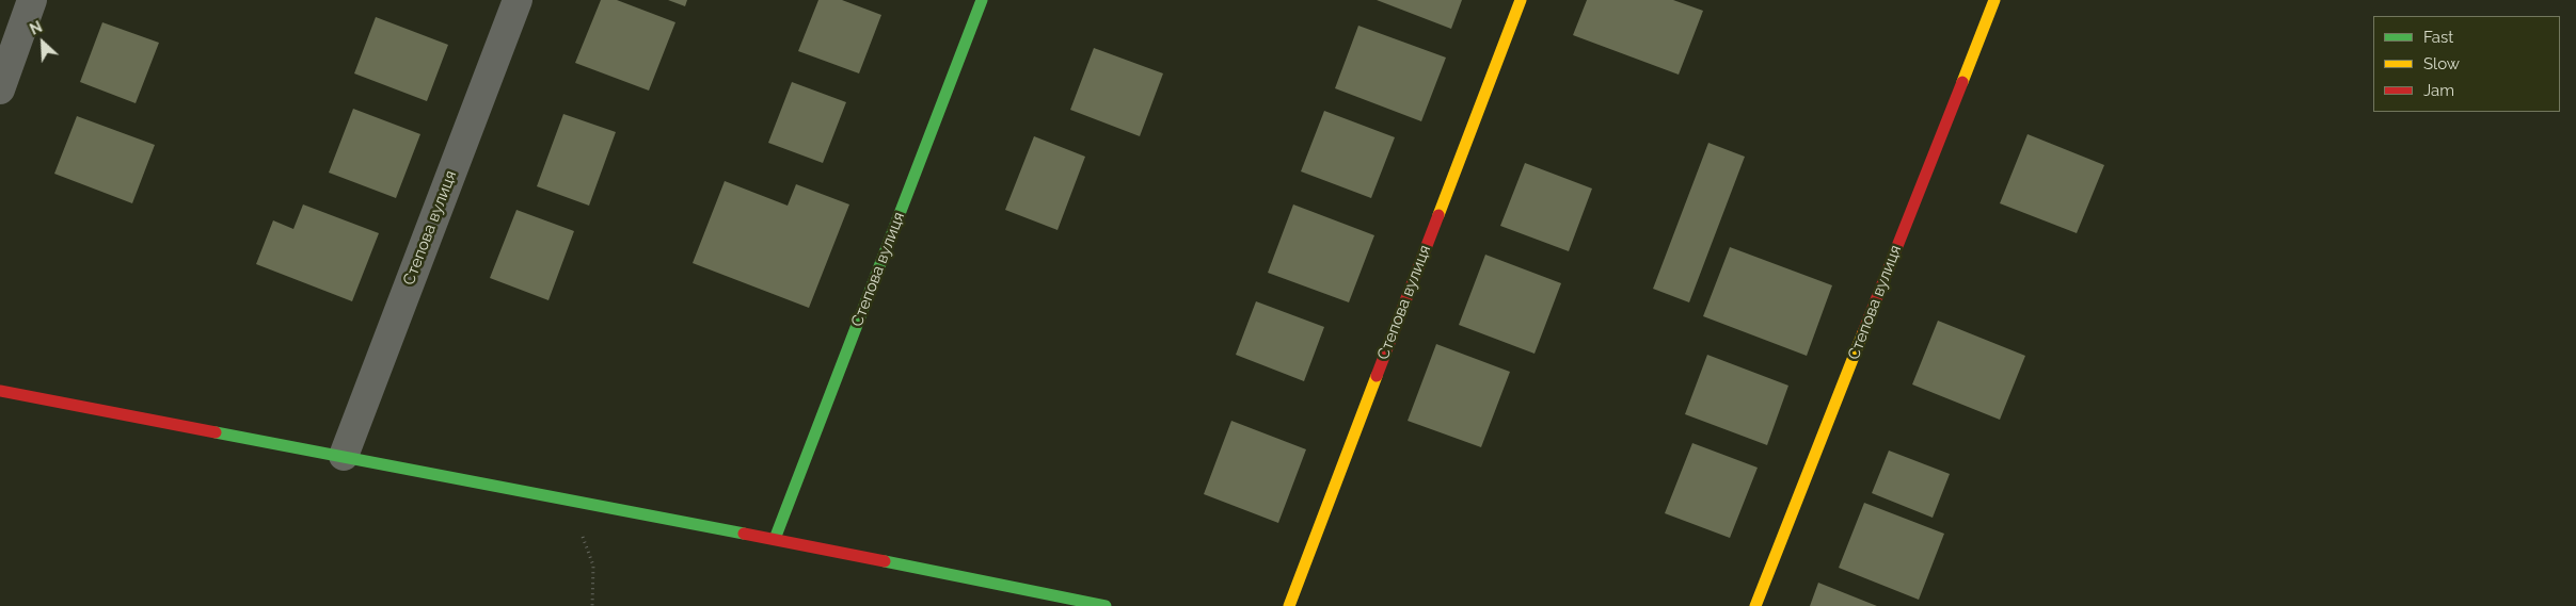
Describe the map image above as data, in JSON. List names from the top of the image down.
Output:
{
  "streets": {
    "street": ["Степова вулиця"]
  },
  "legend": ["Fast", "Slow", "Jam"],
  "north": "top left"
}
